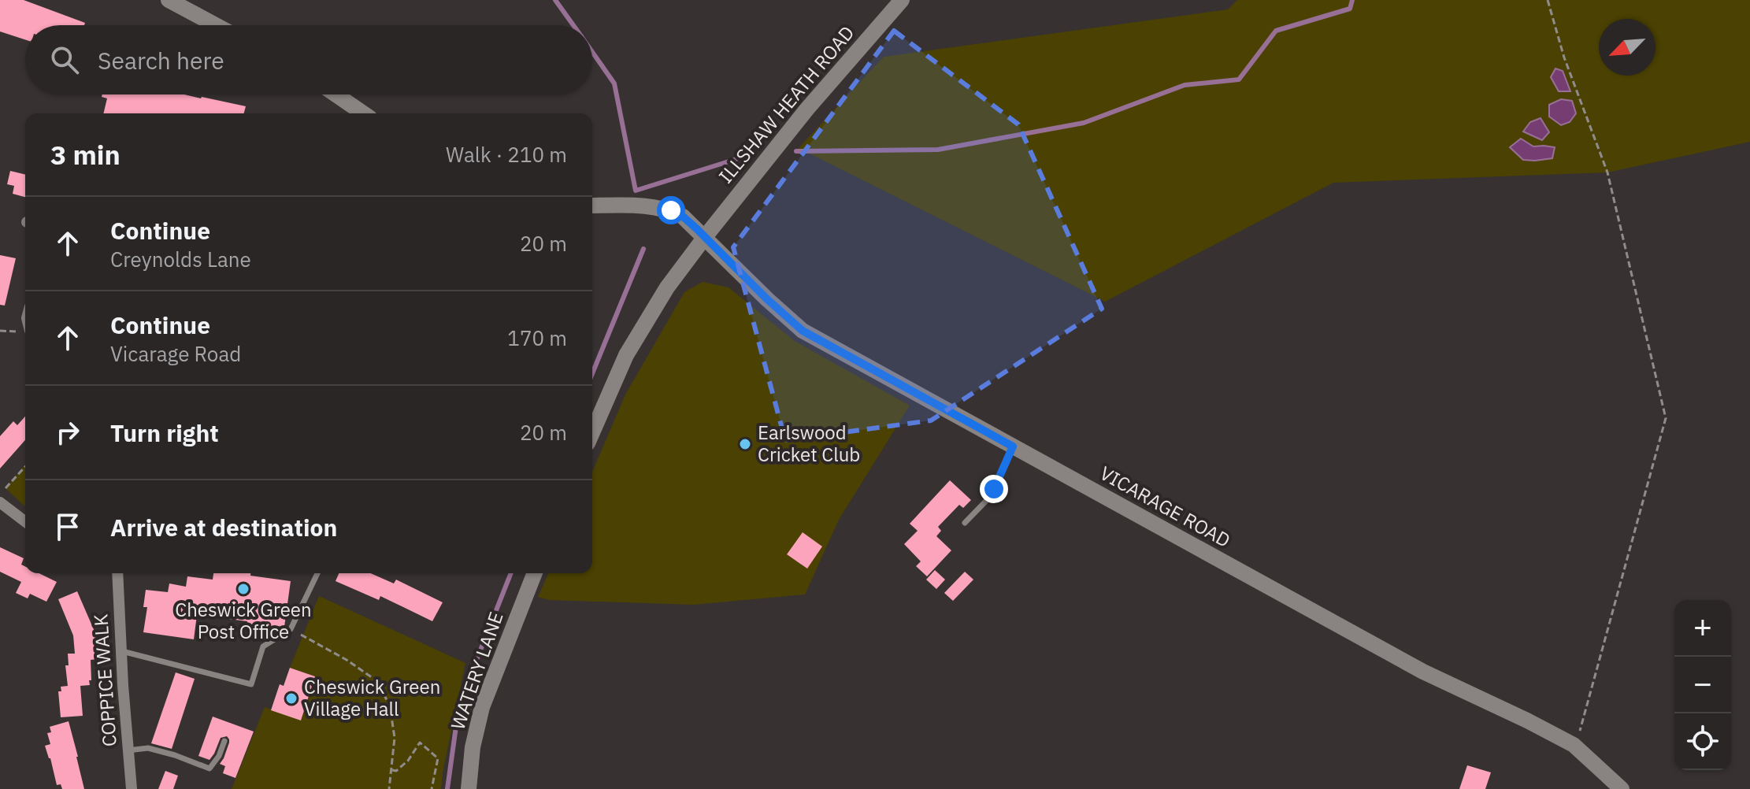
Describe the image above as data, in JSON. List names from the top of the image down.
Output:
{
  "streets": {
    "street": [
      "ILLSHAW HEATH ROAD",
      "VICARAGE ROAD",
      "WATERY LANE",
      "COPPICE WALK"
    ]
  },
  "crossings": [
    ["ILLSHAW HEATH ROAD", "VICARAGE ROAD"]
  ],
  "places": ["Earlswood Cricket Club", "Cheswick Green Post Office", "Cheswick Green Village Hall"],
  "north": "bottom left",
  "page": {
    "search": "Search here",
    "heading": ["3 min", "Walk · 210 m"],
    "list": [
      ["Continue", "Creynolds Lane", "20 m"],
      ["Continue", "Vicarage Road", "170 m"],
      ["Turn right", "20 m"],
      "Arrive at destination"
    ],
    "map_buttons": ["+", "−"]
  }
}
